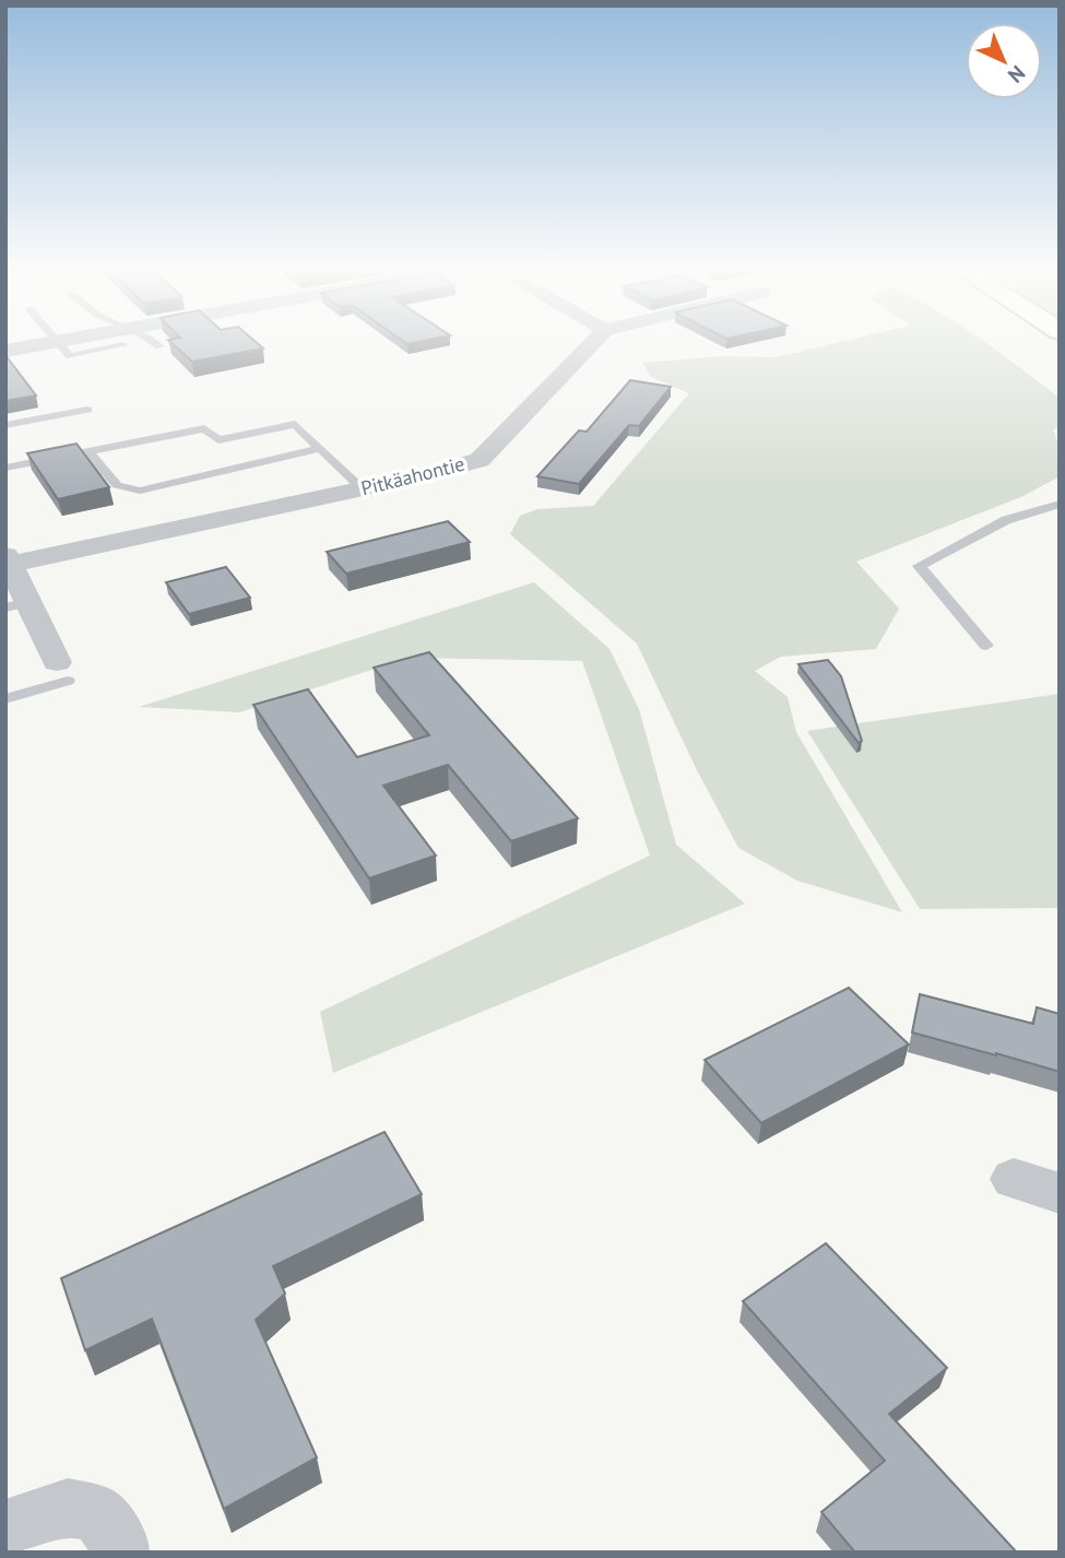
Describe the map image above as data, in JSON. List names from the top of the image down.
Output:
{
  "streets": {
    "street": ["Pitkäahontie"]
  },
  "north": "bottom right"
}
